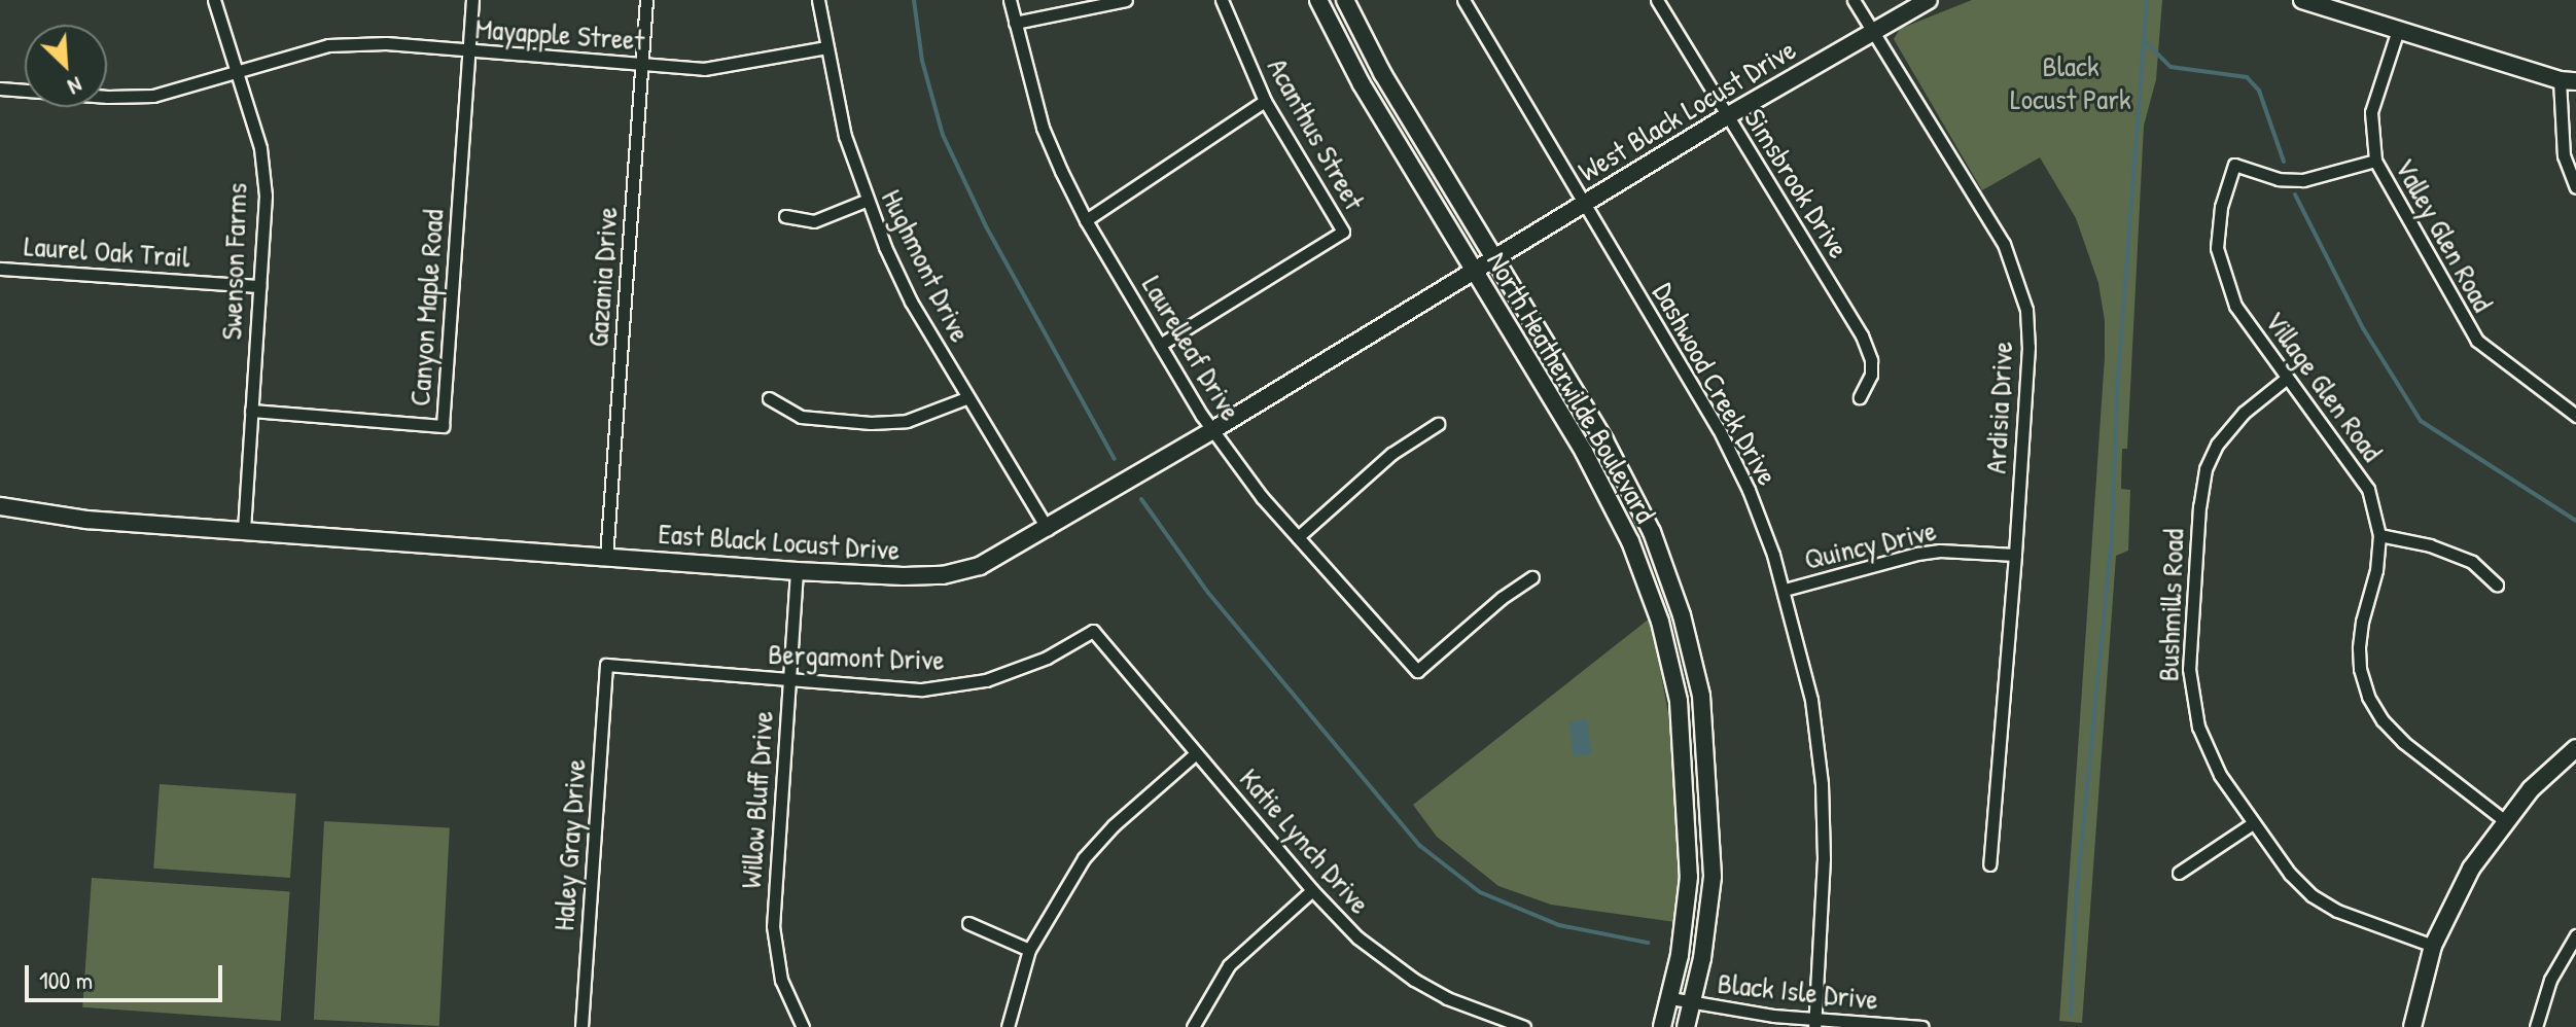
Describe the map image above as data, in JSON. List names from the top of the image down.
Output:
{
  "streets": {
    "street": [
      "Mayapple Street",
      "West Black Locust Drive",
      "Acanthus Street",
      "Simsbrook Drive",
      "Valley Glen Road",
      "Laurel Oak Trail",
      "Swenson Farms",
      "Hughmont Drive",
      "Gazania Drive",
      "Canyon Maple Road",
      "Laurelleaf Drive",
      "Dashwood Creek Drive",
      "Village Glen Road",
      "North Heatherwilde Boulevard",
      "Ardisia Drive",
      "East Black Locust Drive",
      "Quincy Drive",
      "Bushmills Road",
      "Bergamont Drive",
      "Willow Bluff Drive",
      "Katie Lynch Drive",
      "Haley Gray Drive",
      "Black Isle Drive"
    ]
  },
  "crossings": [
    ["Mayapple Street", "Swenson Farms"],
    ["Mayapple Street", "Hughmont Drive"],
    ["Mayapple Street", "Gazania Drive"],
    ["Mayapple Street", "Canyon Maple Road"],
    ["West Black Locust Drive", "Simsbrook Drive"],
    ["West Black Locust Drive", "Dashwood Creek Drive"],
    ["West Black Locust Drive", "North Heatherwilde Boulevard"],
    ["West Black Locust Drive", "Ardisia Drive"],
    ["West Black Locust Drive", "East Black Locust Drive"],
    ["Acanthus Street", "Laurelleaf Drive"],
    ["Valley Glen Road", "Village Glen Road"],
    ["Laurel Oak Trail", "Swenson Farms"],
    ["Swenson Farms", "Canyon Maple Road"],
    ["Swenson Farms", "East Black Locust Drive"],
    ["Hughmont Drive", "East Black Locust Drive"],
    ["Gazania Drive", "East Black Locust Drive"],
    ["Laurelleaf Drive", "East Black Locust Drive"],
    ["Dashwood Creek Drive", "Quincy Drive"],
    ["Dashwood Creek Drive", "Black Isle Drive"],
    ["Village Glen Road", "Bushmills Road"],
    ["North Heatherwilde Boulevard", "East Black Locust Drive"],
    ["North Heatherwilde Boulevard", "Black Isle Drive"],
    ["Ardisia Drive", "Quincy Drive"],
    ["East Black Locust Drive", "Willow Bluff Drive"],
    ["Bergamont Drive", "Willow Bluff Drive"],
    ["Bergamont Drive", "Katie Lynch Drive"],
    ["Bergamont Drive", "Haley Gray Drive"]
  ],
  "parks": ["Black Locust Park"],
  "scale_bar": "100 m",
  "north": "bottom right"
}
